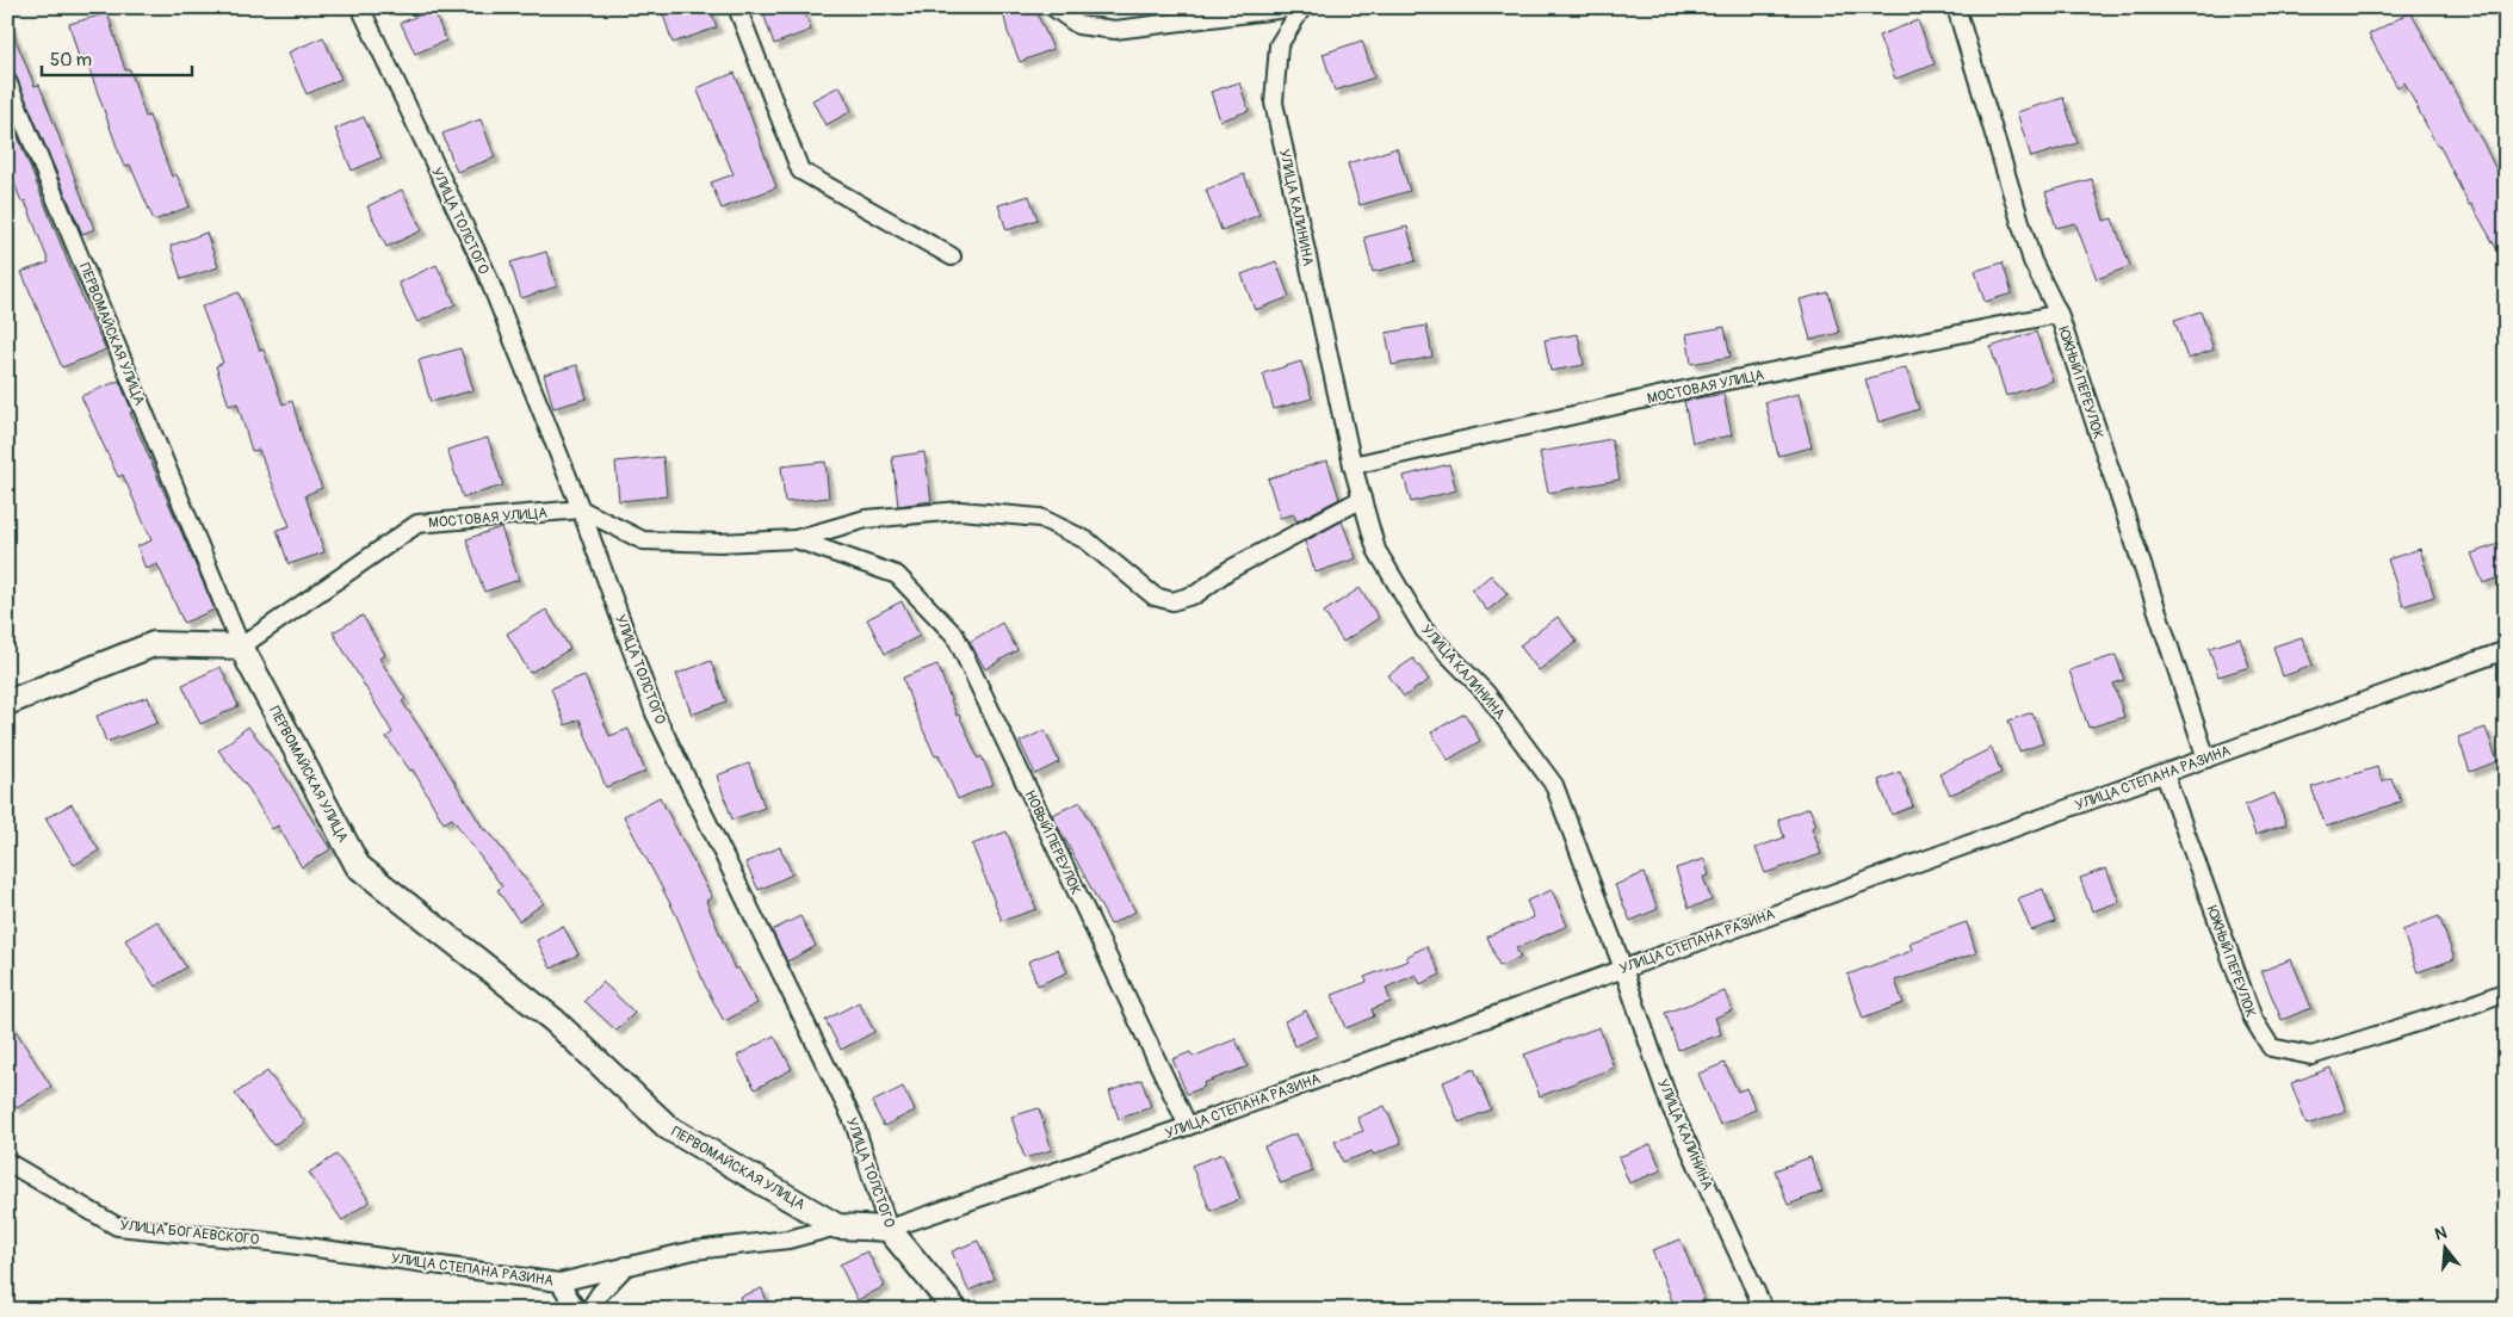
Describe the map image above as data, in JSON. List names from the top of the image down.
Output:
{
  "streets": {
    "main road": ["УЛИЦА ТОЛСТОГО", "ПЕРВОМАЙСКАЯ УЛИЦА"],
    "street": [
      "УЛИЦА КАЛИНИНА",
      "ЮЖНЫЙ ПЕРЕУЛОК",
      "МОСТОВАЯ УЛИЦА",
      "УЛИЦА СТЕПАНА РАЗИНА",
      "НОВЫЙ ПЕРЕУЛОК",
      "УЛИЦА БОГАЕВСКОГО"
    ]
  },
  "crossings": [
    ["УЛИЦА КАЛИНИНА", "МОСТОВАЯ УЛИЦА"],
    ["УЛИЦА КАЛИНИНА", "УЛИЦА СТЕПАНА РАЗИНА"],
    ["УЛИЦА ТОЛСТОГО", "ПЕРВОМАЙСКАЯ УЛИЦА"],
    ["УЛИЦА ТОЛСТОГО", "МОСТОВАЯ УЛИЦА"],
    ["УЛИЦА ТОЛСТОГО", "УЛИЦА СТЕПАНА РАЗИНА"],
    ["ПЕРВОМАЙСКАЯ УЛИЦА", "МОСТОВАЯ УЛИЦА"],
    ["ПЕРВОМАЙСКАЯ УЛИЦА", "УЛИЦА СТЕПАНА РАЗИНА"],
    ["ЮЖНЫЙ ПЕРЕУЛОК", "МОСТОВАЯ УЛИЦА"],
    ["ЮЖНЫЙ ПЕРЕУЛОК", "УЛИЦА СТЕПАНА РАЗИНА"],
    ["УЛИЦА СТЕПАНА РАЗИНА", "НОВЫЙ ПЕРЕУЛОК"],
    ["УЛИЦА СТЕПАНА РАЗИНА", "УЛИЦА БОГАЕВСКОГО"]
  ],
  "scale_bar": "50 m",
  "north": "top"
}
